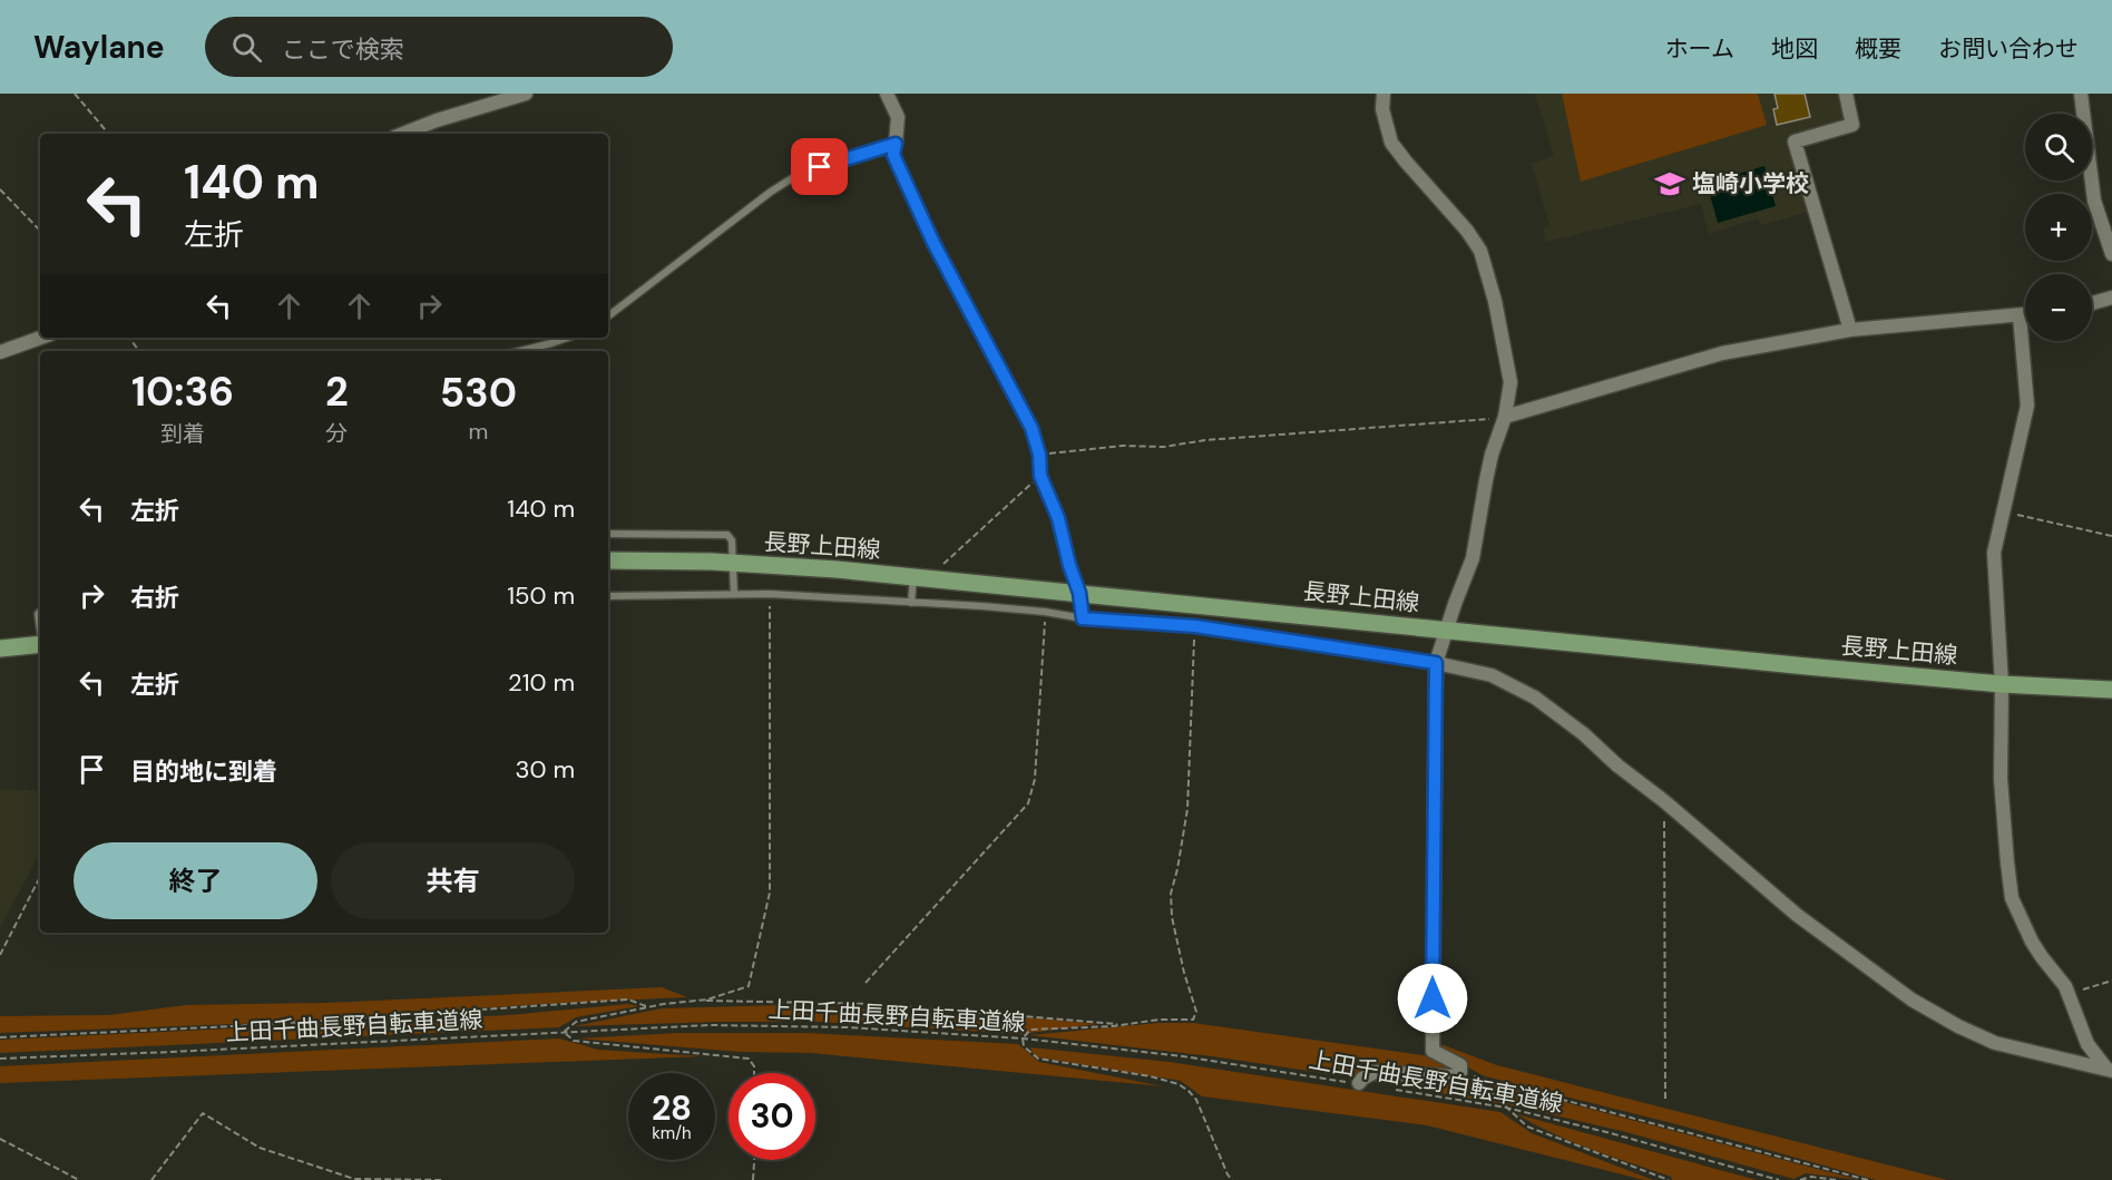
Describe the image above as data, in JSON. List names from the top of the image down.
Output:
{
  "streets": {
    "main road": ["長野上田線"],
    "path": ["上田千曲長野自転車道線"]
  },
  "places": {
    "school or university": ["塩崎小学校"]
  },
  "page": {
    "header": "Waylane",
    "search": "ここで検索",
    "nav": [
      "ホーム",
      "地図",
      "概要",
      "お問い合わせ"
    ],
    "map_buttons": ["+", "−"],
    "turn": ["140 m", "左折"],
    "eta": [
      "10:36",
      "到着",
      "2",
      "分",
      "530",
      "m"
    ],
    "list": [
      {
        "name": "左折",
        "value": "140 m"
      },
      {
        "name": "右折",
        "value": "150 m"
      },
      {
        "name": "左折",
        "value": "210 m"
      },
      {
        "name": "目的地に到着",
        "value": "30 m"
      }
    ],
    "buttons": ["終了", "共有"],
    "speed": "28 km/h",
    "limit": "30"
  }
}
